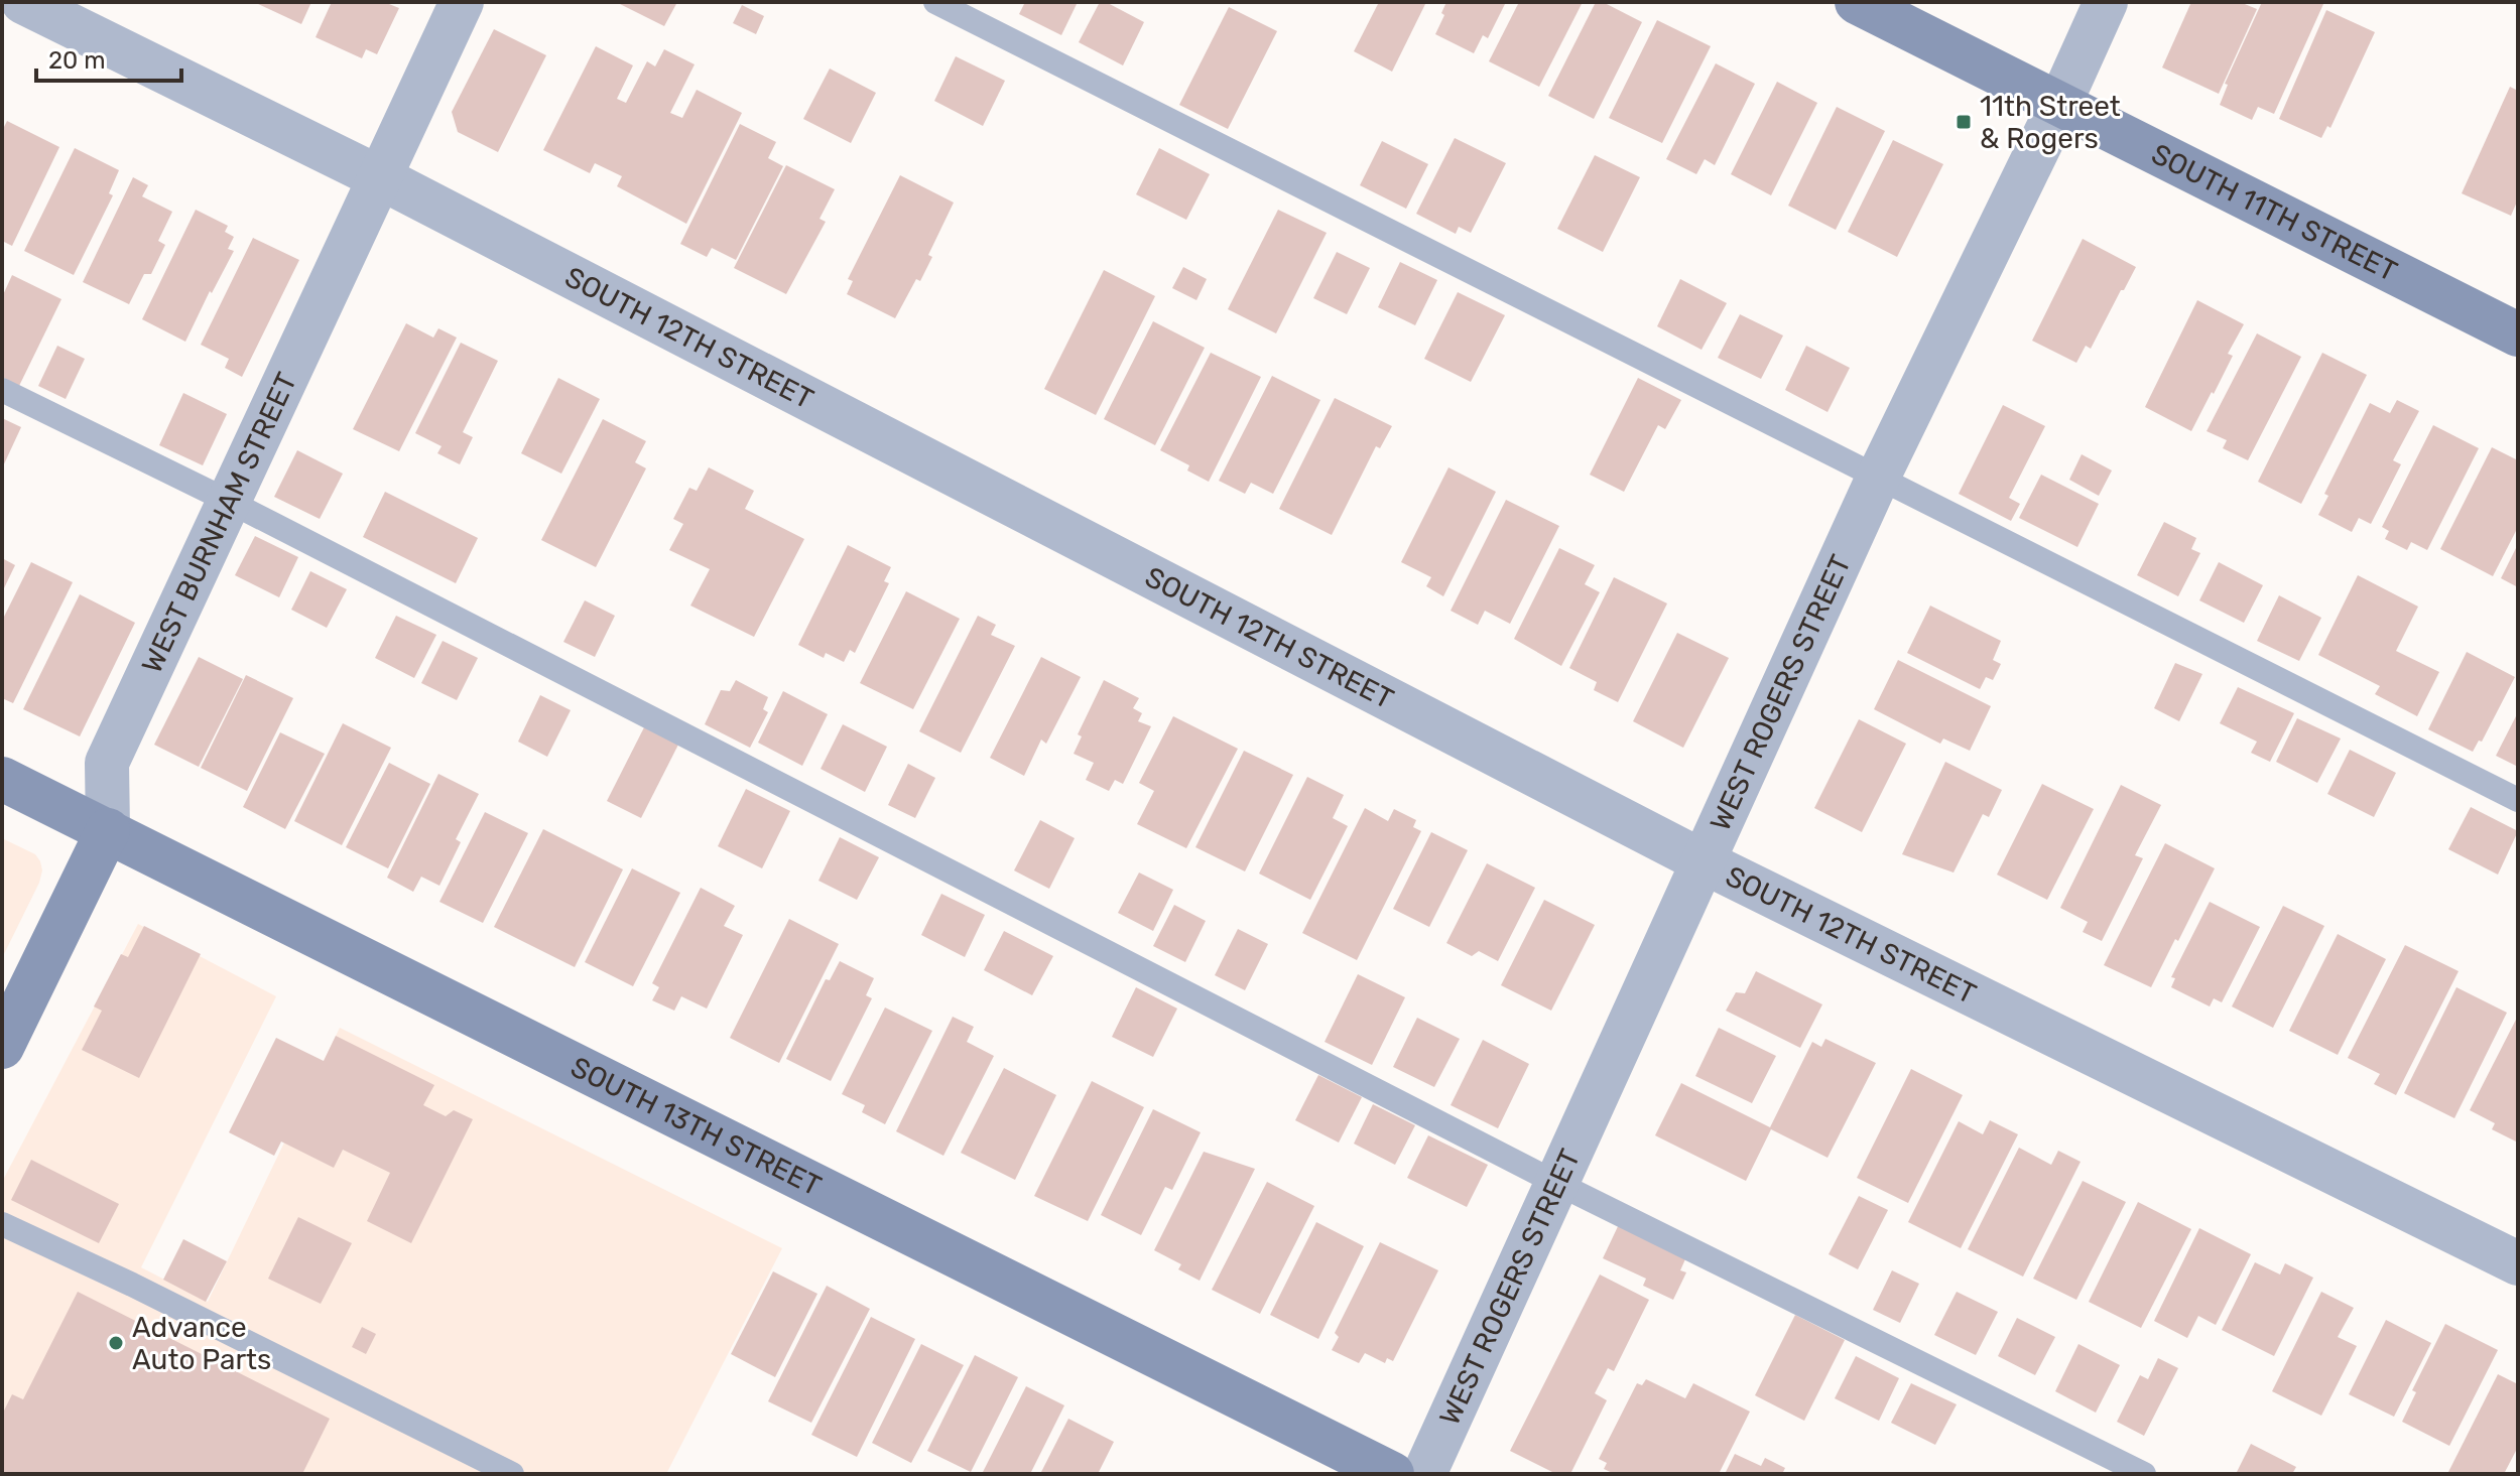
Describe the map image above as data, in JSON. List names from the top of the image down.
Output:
{
  "streets": {
    "street": [
      "SOUTH 11TH STREET",
      "SOUTH 12TH STREET",
      "WEST BURNHAM STREET",
      "WEST ROGERS STREET",
      "SOUTH 13TH STREET"
    ]
  },
  "crossings": [
    ["SOUTH 11TH STREET", "WEST ROGERS STREET"],
    ["SOUTH 12TH STREET", "WEST BURNHAM STREET"],
    ["SOUTH 12TH STREET", "WEST ROGERS STREET"],
    ["WEST BURNHAM STREET", "SOUTH 13TH STREET"]
  ],
  "places": {
    "transit": ["11th Street & Rogers"],
    "other": ["Advance Auto Parts"]
  },
  "scale_bar": "20 m"
}
